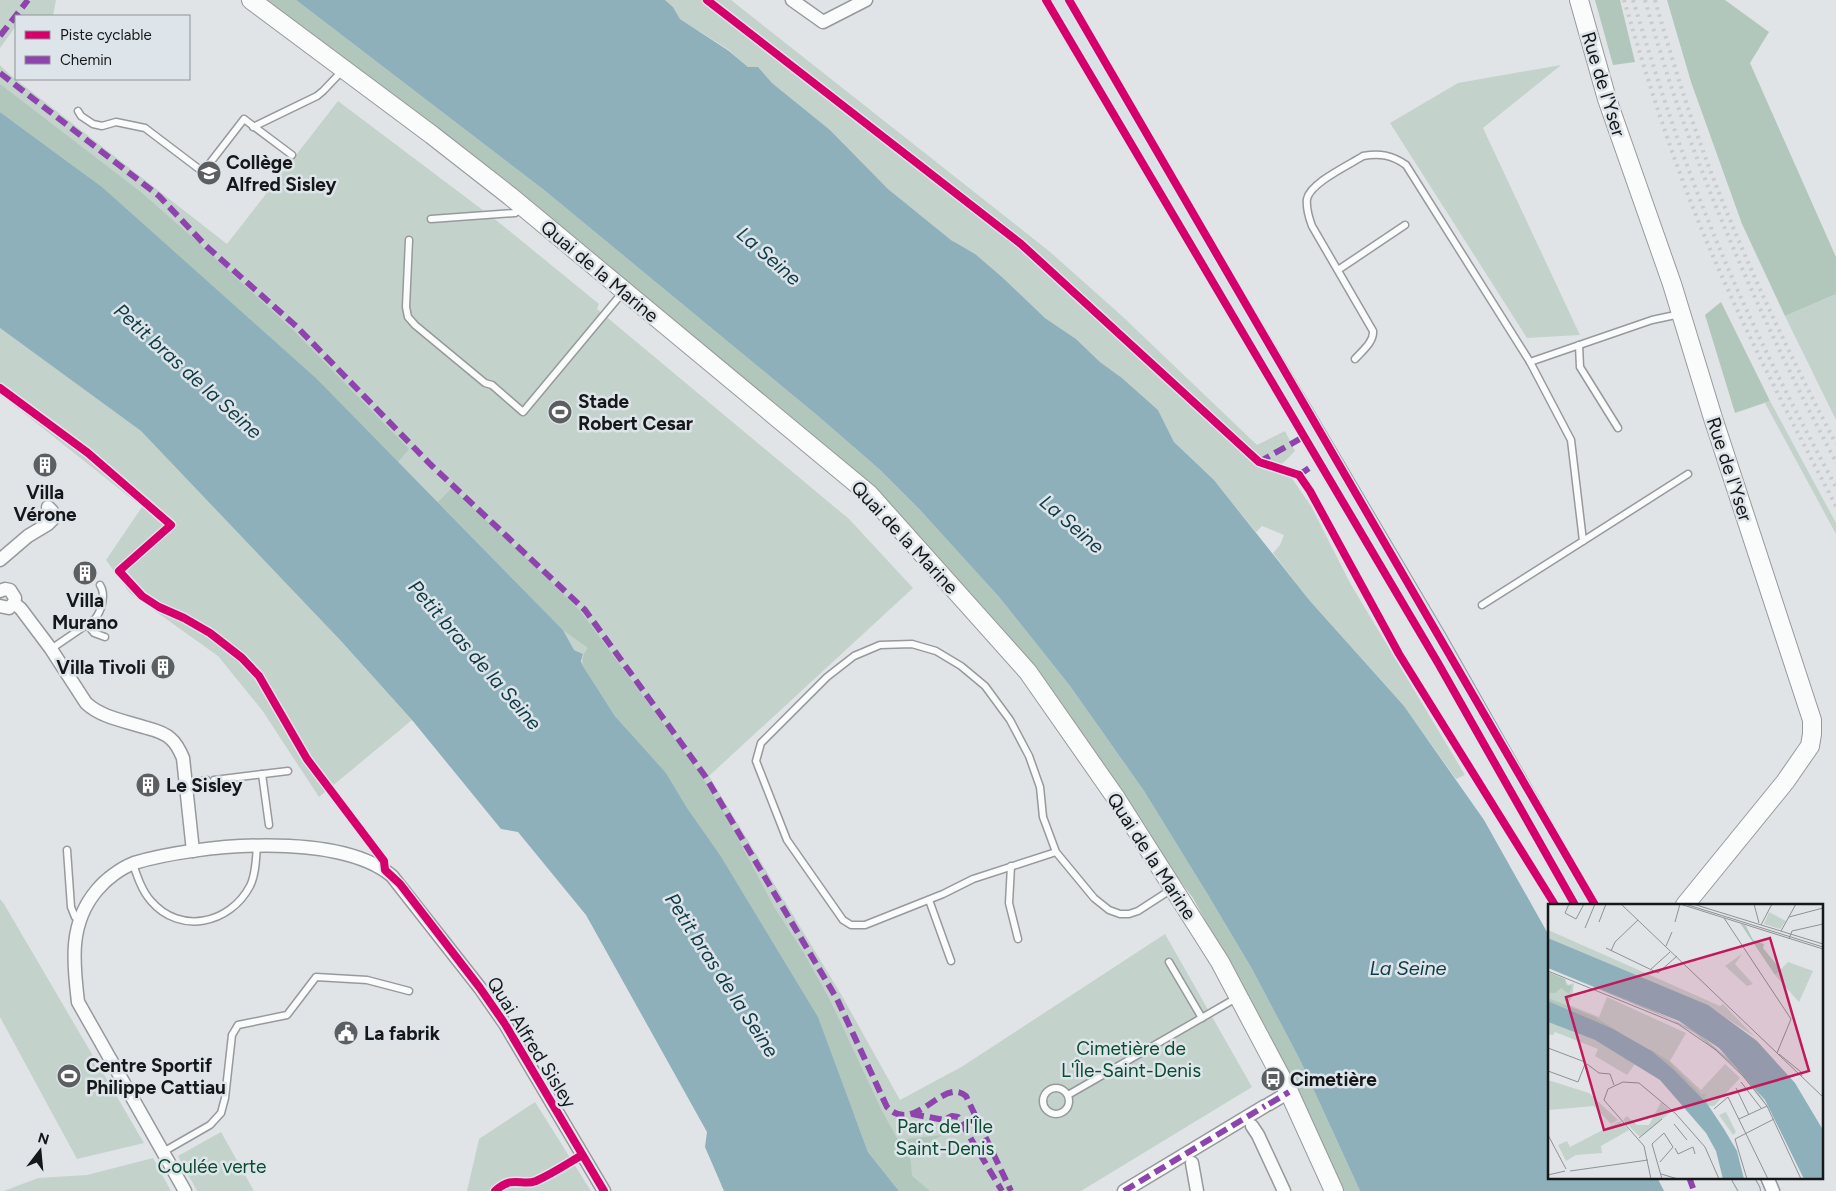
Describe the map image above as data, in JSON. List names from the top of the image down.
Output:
{
  "streets": {
    "street": ["Rue de l'Yser", "Quai de la Marine", "Quai Alfred Sisley"]
  },
  "water": ["La Seine", "Petit bras de la Seine"],
  "parks": ["Cimetière de L'Île-Saint-Denis", "Parc de l'Île Saint-Denis", "Coulée verte"],
  "places": {
    "school or university": ["Collège Alfred Sisley"],
    "sports": ["Stade Robert Cesar", "Centre Sportif Philippe Cattiau"],
    "building": [
      "Villa Vérone",
      "Villa Murano",
      "Villa Tivoli",
      "Le Sisley"
    ],
    "public building": ["La fabrik"],
    "bus stop": ["Cimetière"]
  },
  "legend": ["Piste cyclable", "Chemin"],
  "north": "top"
}
